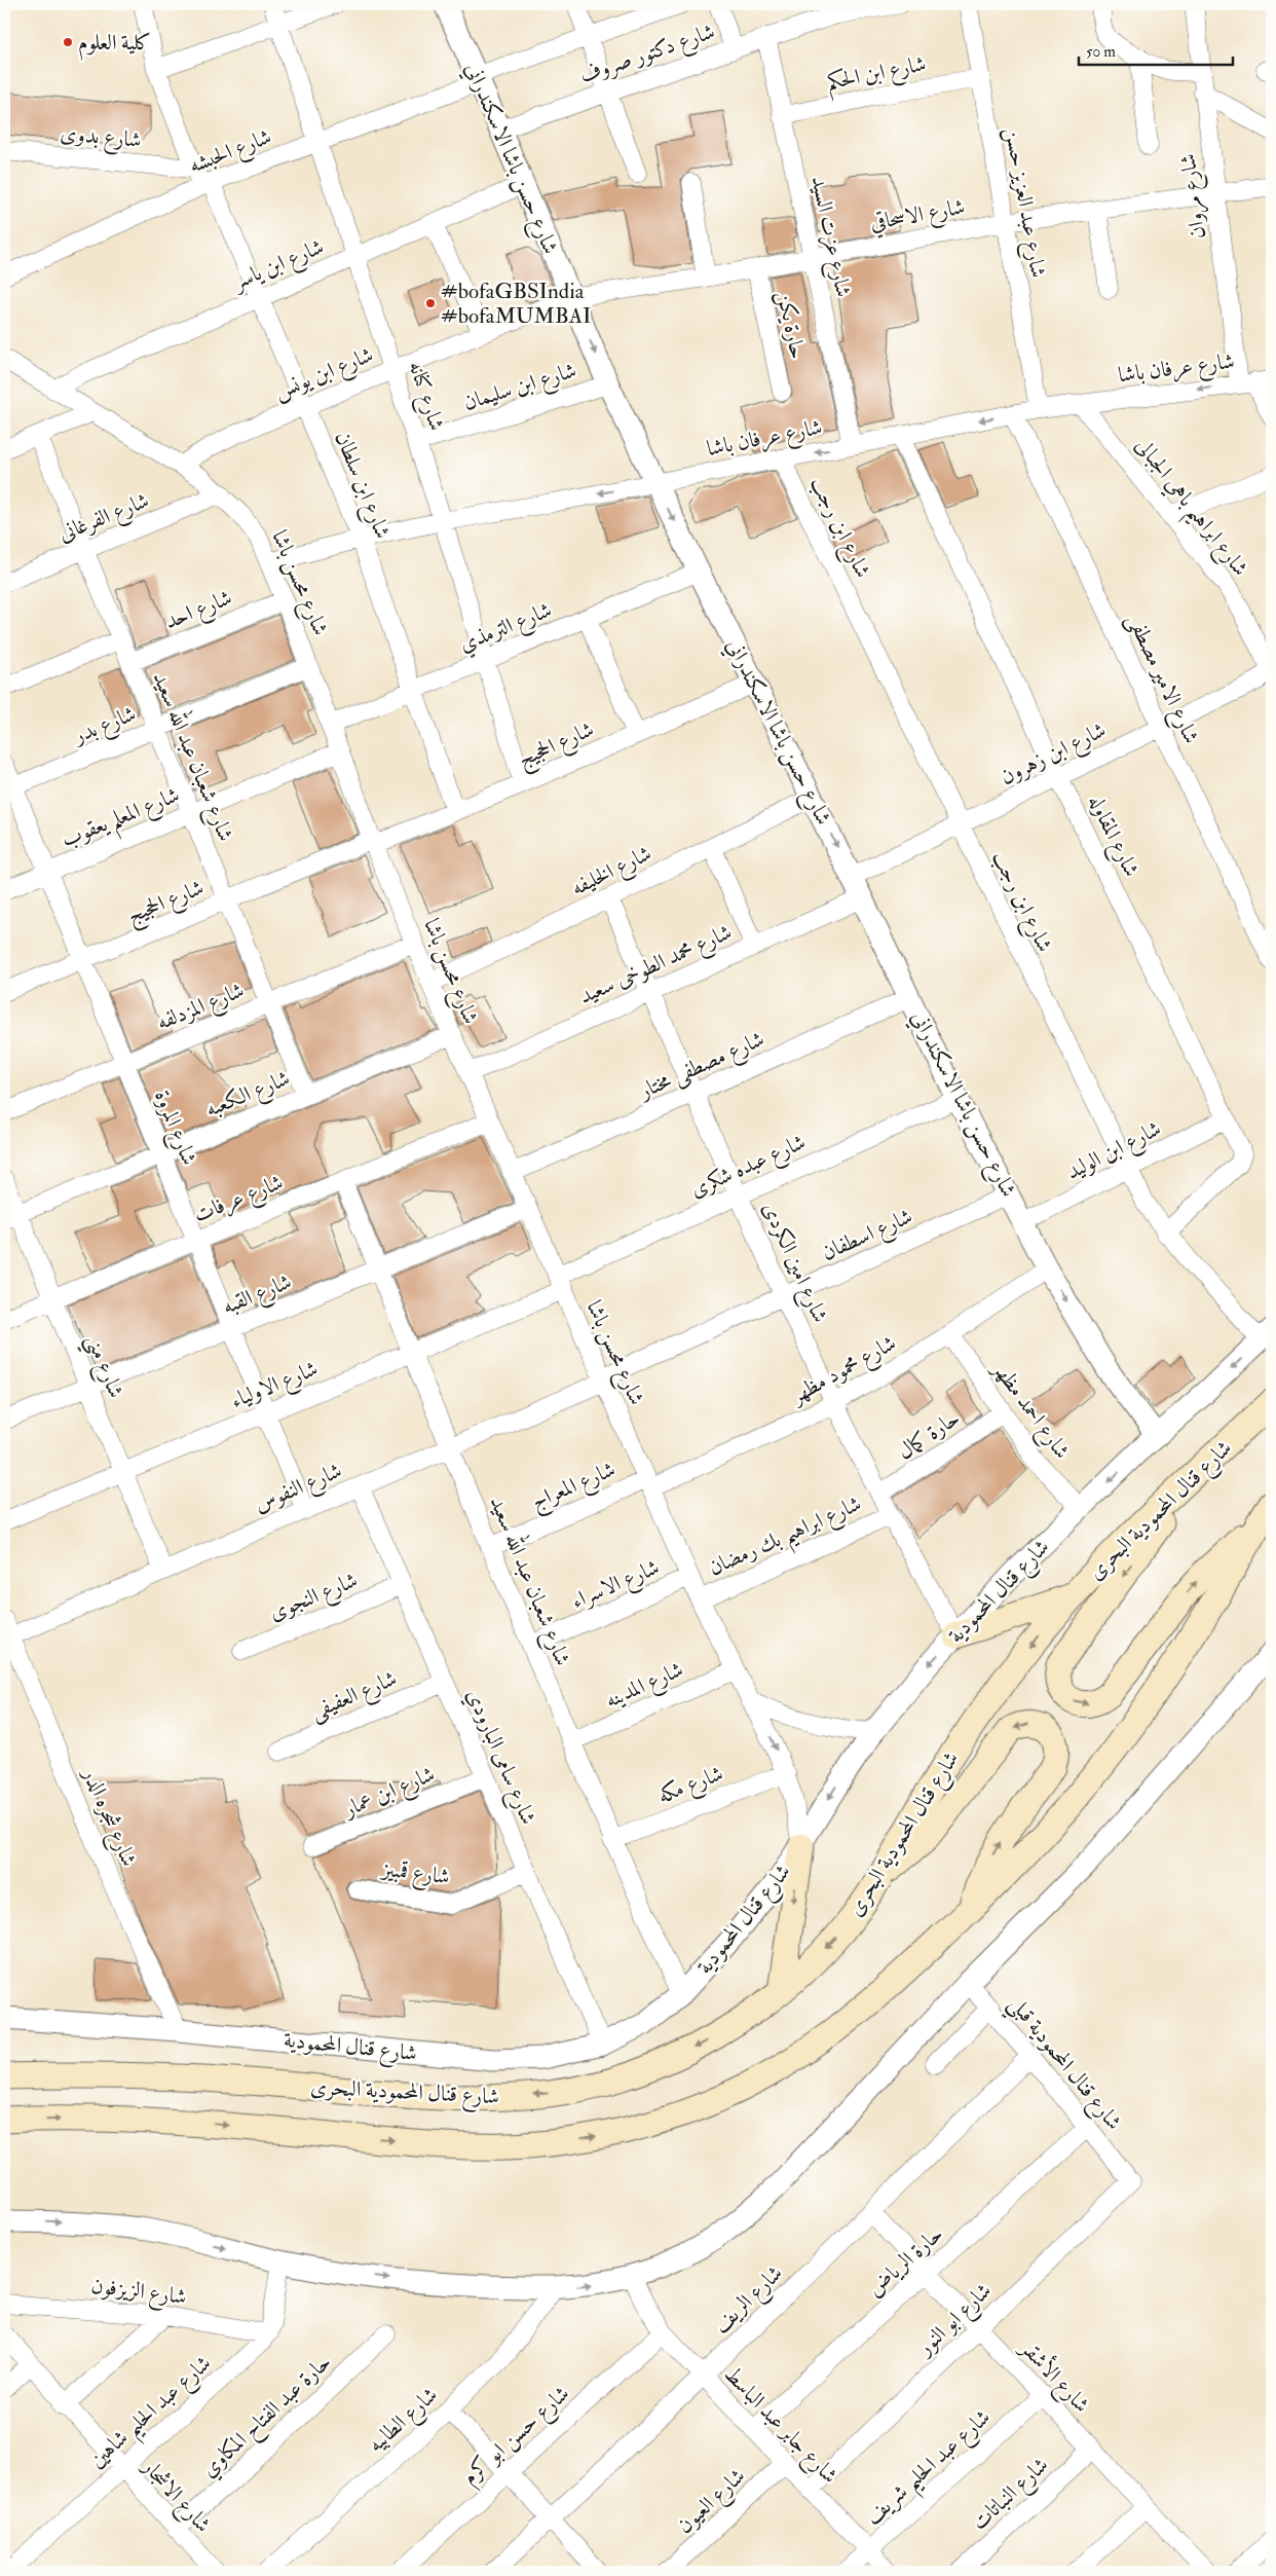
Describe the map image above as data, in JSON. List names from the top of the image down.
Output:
{
  "streets": {
    "main road": ["شارع قنال المحمودية البحرى"],
    "street": [
      "شارع دكتور صروف",
      "شارع ابن الحكم",
      "شارع بدوى",
      "شارع الحبشه",
      "شارع حسن باشا الاسكندراني",
      "شارع مروان",
      "شارع عبد العزيز حسن",
      "شارع الاسحاقي",
      "شارع عزت السيد",
      "شارع ابن ياسر",
      "حارة يكن",
      "شارع عرفان باشا",
      "شارع ابن يونس",
      "شارع ابن سليمان",
      "شارع كنانه",
      "شارع ابن سلطان",
      "شارع ابراهيم باهي الجبالى",
      "شارع الفرغانى",
      "شارع ابن رجب",
      "شارع محسن باشا",
      "شارع احد",
      "شارع الترمذي",
      "شارع الامير مصطفى",
      "شارع بدر",
      "شارع الحجيج",
      "شارع ابن زهرون",
      "شارع شعبان عبد الله سعيد",
      "شارع المعلم يعقوب",
      "شارع المقاوله",
      "شارع الخليفه",
      "شارع محمد الطوخى سعيد",
      "شارع المزدلفه",
      "شارع مصطفى مختار",
      "شارع الكعبه",
      "شارع المروة",
      "شارع ابن الوليد",
      "شارع عبده شكرى",
      "شارع عرفات",
      "شارع اسطفان",
      "شارع امين الكردى",
      "شارع القبه",
      "شارع مني",
      "شارع محمود مظهر",
      "شارع الاولياء",
      "شارع احمد مظهر",
      "حارة كمال",
      "شارع المعراج",
      "شارع النفوس",
      "شارع ابراهيم بك رمضان",
      "شارع الاسراء",
      "شارع قنال المحمودية",
      "شارع النجوى",
      "شارع المدينه",
      "شارع العفيفى",
      "شارع سامى البارودي",
      "شارع مكه",
      "شارع ابن عمار",
      "شارع شجره الدر",
      "شارع قمبيز",
      "شارع قنال المحمودية قبلي",
      "حارة الرياض",
      "شارع الزيزفون",
      "شارع الريف",
      "شارع ابو النور",
      "شارع الأشقر",
      "شارع عبد الحليم شاهين",
      "حارة عبد الفتاح المكاوي",
      "شارع الطابيه",
      "شارع جابر عبد الباسط",
      "شارع حسن ابو كرم",
      "شارع عبد الحليم شريف",
      "شارع النباتات",
      "شارع الاشجار",
      "شارع العيون"
    ]
  },
  "crossings": [
    ["شارع دكتور صروف", "شارع حسن باشا الاسكندراني"],
    ["شارع دكتور صروف", "شارع عزت السيد"],
    ["شارع ابن الحكم", "شارع عبد العزيز حسن"],
    ["شارع ابن الحكم", "شارع عزت السيد"],
    ["شارع بدوى", "شارع ابن سلطان"],
    ["شارع الحبشه", "شارع حسن باشا الاسكندراني"],
    ["شارع الحبشه", "شارع كنانه"],
    ["شارع الحبشه", "شارع ابن سلطان"],
    ["شارع حسن باشا الاسكندراني", "شارع الاسحاقي"],
    ["شارع حسن باشا الاسكندراني", "شارع ابن ياسر"],
    ["شارع حسن باشا الاسكندراني", "شارع عرفان باشا"],
    ["شارع حسن باشا الاسكندراني", "شارع ابن يونس"],
    ["شارع حسن باشا الاسكندراني", "شارع ابن سليمان"],
    ["شارع حسن باشا الاسكندراني", "شارع الترمذي"],
    ["شارع حسن باشا الاسكندراني", "شارع الحجيج"],
    ["شارع حسن باشا الاسكندراني", "شارع ابن زهرون"],
    ["شارع حسن باشا الاسكندراني", "شارع الخليفه"],
    ["شارع حسن باشا الاسكندراني", "شارع محمد الطوخى سعيد"],
    ["شارع حسن باشا الاسكندراني", "شارع مصطفى مختار"],
    ["شارع حسن باشا الاسكندراني", "شارع ابن الوليد"],
    ["شارع حسن باشا الاسكندراني", "شارع عبده شكرى"],
    ["شارع حسن باشا الاسكندراني", "شارع اسطفان"],
    ["شارع حسن باشا الاسكندراني", "شارع محمود مظهر"],
    ["شارع حسن باشا الاسكندراني", "شارع قنال المحمودية"],
    ["شارع مروان", "شارع الاسحاقي"],
    ["شارع مروان", "شارع عرفان باشا"],
    ["شارع عبد العزيز حسن", "شارع الاسحاقي"],
    ["شارع عبد العزيز حسن", "شارع عرفان باشا"],
    ["شارع الاسحاقي", "شارع عزت السيد"],
    ["شارع الاسحاقي", "حارة يكن"],
    ["شارع الاسحاقي", "شارع ابن يونس"],
    ["شارع عزت السيد", "شارع عرفان باشا"],
    ["شارع ابن ياسر", "شارع كنانه"],
    ["شارع ابن ياسر", "شارع ابن سلطان"],
    ["شارع ابن ياسر", "شارع محسن باشا"],
    ["شارع عرفان باشا", "شارع كنانه"],
    ["شارع عرفان باشا", "شارع ابن سلطان"],
    ["شارع عرفان باشا", "شارع ابراهيم باهي الجبالى"],
    ["شارع عرفان باشا", "شارع ابن رجب"],
    ["شارع عرفان باشا", "شارع محسن باشا"],
    ["شارع عرفان باشا", "شارع الامير مصطفى"],
    ["شارع عرفان باشا", "شارع المقاوله"],
    ["شارع ابن يونس", "شارع كنانه"],
    ["شارع ابن يونس", "شارع ابن سلطان"],
    ["شارع ابن يونس", "شارع محسن باشا"],
    ["شارع ابن سليمان", "شارع كنانه"],
    ["شارع كنانه", "شارع الترمذي"],
    ["شارع كنانه", "شارع الحجيج"],
    ["شارع ابن سلطان", "شارع الترمذي"],
    ["شارع ابن سلطان", "شارع الحجيج"],
    ["شارع ابراهيم باهي الجبالى", "شارع ابن زهرون"],
    ["شارع الفرغانى", "شارع محسن باشا"],
    ["شارع الفرغانى", "شارع شعبان عبد الله سعيد"],
    ["شارع ابن رجب", "شارع ابن زهرون"],
    ["شارع ابن رجب", "شارع المقاوله"],
    ["شارع ابن رجب", "شارع ابن الوليد"],
    ["شارع ابن رجب", "شارع قنال المحمودية"],
    ["شارع محسن باشا", "شارع احد"],
    ["شارع محسن باشا", "شارع الترمذي"],
    ["شارع محسن باشا", "شارع بدر"],
    ["شارع محسن باشا", "شارع الحجيج"],
    ["شارع محسن باشا", "شارع المعلم يعقوب"],
    ["شارع محسن باشا", "شارع الخليفه"],
    ["شارع محسن باشا", "شارع محمد الطوخى سعيد"],
    ["شارع محسن باشا", "شارع المزدلفه"],
    ["شارع محسن باشا", "شارع مصطفى مختار"],
    ["شارع محسن باشا", "شارع الكعبه"],
    ["شارع محسن باشا", "شارع عبده شكرى"],
    ["شارع محسن باشا", "شارع عرفات"],
    ["شارع محسن باشا", "شارع اسطفان"],
    ["شارع محسن باشا", "شارع القبه"],
    ["شارع محسن باشا", "شارع محمود مظهر"],
    ["شارع محسن باشا", "شارع الاولياء"],
    ["شارع محسن باشا", "شارع المعراج"],
    ["شارع محسن باشا", "شارع النفوس"],
    ["شارع محسن باشا", "شارع ابراهيم بك رمضان"],
    ["شارع محسن باشا", "شارع الاسراء"],
    ["شارع محسن باشا", "شارع قنال المحمودية"],
    ["شارع محسن باشا", "شارع المدينه"],
    ["شارع محسن باشا", "شارع مكه"],
    ["شارع احد", "شارع شعبان عبد الله سعيد"],
    ["شارع الامير مصطفى", "شارع ابن زهرون"],
    ["شارع بدر", "شارع شعبان عبد الله سعيد"],
    ["شارع بدر", "شارع المروة"],
    ["شارع الحجيج", "شارع شعبان عبد الله سعيد"],
    ["شارع الحجيج", "شارع المروة"],
    ["شارع ابن زهرون", "شارع المقاوله"],
    ["شارع شعبان عبد الله سعيد", "شارع المعلم يعقوب"],
    ["شارع شعبان عبد الله سعيد", "شارع المزدلفه"],
    ["شارع شعبان عبد الله سعيد", "شارع الكعبه"],
    ["شارع شعبان عبد الله سعيد", "شارع عرفات"],
    ["شارع شعبان عبد الله سعيد", "شارع القبه"],
    ["شارع شعبان عبد الله سعيد", "شارع الاولياء"],
    ["شارع شعبان عبد الله سعيد", "شارع المعراج"],
    ["شارع شعبان عبد الله سعيد", "شارع النفوس"],
    ["شارع شعبان عبد الله سعيد", "شارع الاسراء"],
    ["شارع شعبان عبد الله سعيد", "شارع قنال المحمودية"],
    ["شارع شعبان عبد الله سعيد", "شارع المدينه"],
    ["شارع شعبان عبد الله سعيد", "شارع مكه"],
    ["شارع المعلم يعقوب", "شارع المروة"],
    ["شارع المقاوله", "شارع ابن الوليد"],
    ["شارع الخليفه", "شارع امين الكردى"],
    ["شارع محمد الطوخى سعيد", "شارع امين الكردى"],
    ["شارع المزدلفه", "شارع المروة"],
    ["شارع مصطفى مختار", "شارع امين الكردى"],
    ["شارع الكعبه", "شارع المروة"],
    ["شارع الكعبه", "شارع مني"],
    ["شارع المروة", "شارع عرفات"],
    ["شارع المروة", "شارع القبه"],
    ["شارع المروة", "شارع الاولياء"],
    ["شارع المروة", "شارع النفوس"],
    ["شارع عبده شكرى", "شارع امين الكردى"],
    ["شارع عبده شكرى", "شارع الاولياء"],
    ["شارع عرفات", "شارع مني"],
    ["شارع اسطفان", "شارع امين الكردى"],
    ["شارع اسطفان", "شارع النفوس"],
    ["شارع امين الكردى", "شارع محمود مظهر"],
    ["شارع امين الكردى", "حارة كمال"],
    ["شارع امين الكردى", "شارع ابراهيم بك رمضان"],
    ["شارع امين الكردى", "شارع قنال المحمودية"],
    ["شارع القبه", "شارع مني"],
    ["شارع مني", "شارع الاولياء"],
    ["شارع مني", "شارع النفوس"],
    ["شارع محمود مظهر", "شارع احمد مظهر"],
    ["شارع محمود مظهر", "شارع المعراج"],
    ["شارع احمد مظهر", "حارة كمال"],
    ["شارع احمد مظهر", "شارع قنال المحمودية"],
    ["شارع النفوس", "شارع سامى البارودي"],
    ["شارع النفوس", "شارع شجره الدر"],
    ["شارع قنال المحمودية", "شارع سامى البارودي"],
    ["شارع قنال المحمودية", "شارع شجره الدر"],
    ["شارع النجوى", "شارع سامى البارودي"],
    ["شارع العفيفى", "شارع سامى البارودي"],
    ["شارع سامى البارودي", "شارع ابن عمار"],
    ["شارع سامى البارودي", "شارع قمبيز"],
    ["شارع قنال المحمودية قبلي", "حارة الرياض"],
    ["شارع قنال المحمودية قبلي", "شارع الريف"],
    ["شارع قنال المحمودية قبلي", "شارع ابو النور"],
    ["حارة الرياض", "شارع الأشقر"],
    ["حارة الرياض", "شارع جابر عبد الباسط"],
    ["شارع الزيزفون", "شارع عبد الحليم شاهين"],
    ["شارع الريف", "شارع الأشقر"],
    ["شارع الريف", "شارع جابر عبد الباسط"],
    ["شارع ابو النور", "شارع الأشقر"],
    ["شارع ابو النور", "شارع جابر عبد الباسط"],
    ["شارع الأشقر", "شارع عبد الحليم شريف"],
    ["شارع الأشقر", "شارع النباتات"],
    ["شارع عبد الحليم شاهين", "شارع الاشجار"],
    ["حارة عبد الفتاح المكاوي", "شارع الاشجار"],
    ["شارع جابر عبد الباسط", "شارع حسن ابو كرم"],
    ["شارع جابر عبد الباسط", "شارع عبد الحليم شريف"],
    ["شارع جابر عبد الباسط", "شارع العيون"]
  ],
  "one_way": ["شارع عرفان باشا"],
  "places": ["كلية العلوم", "#bofaGBSIndia #bofaMUMBAI"],
  "scale_bar": "50 m"
}
